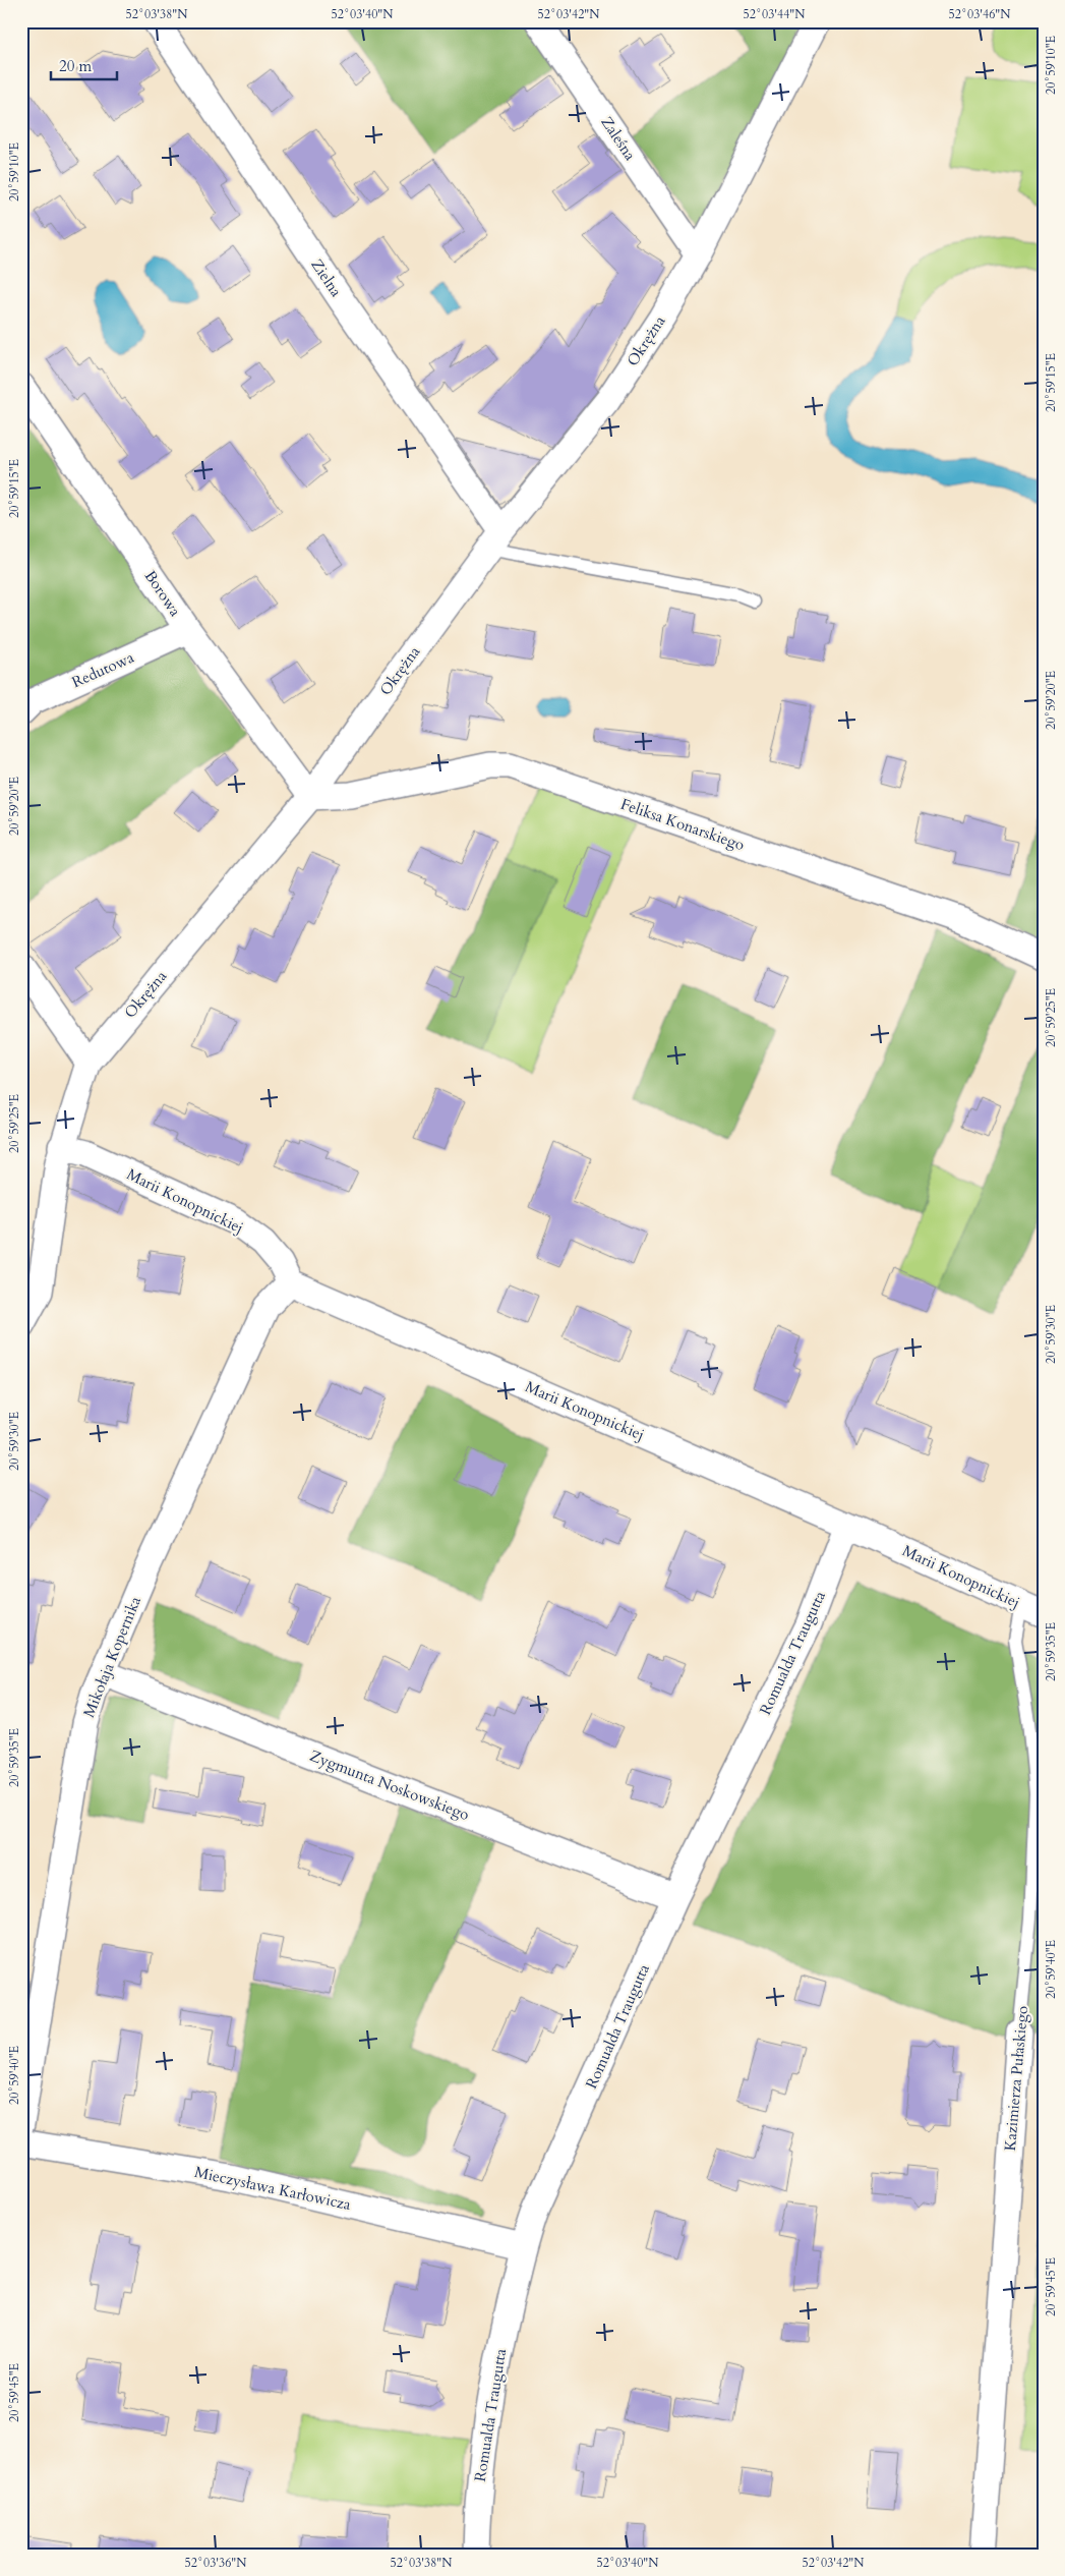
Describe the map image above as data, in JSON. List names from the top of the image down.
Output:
{
  "streets": {
    "street": [
      "Zaleśna",
      "Zielna",
      "Okrężna",
      "Borowa",
      "Redutowa",
      "Feliksa Konarskiego",
      "Marii Konopnickiej",
      "Romualda Traugutta",
      "Mikołaja Kopernika",
      "Zygmunta Noskowskiego",
      "Kazimierza Pułaskiego",
      "Mieczysława Karłowicza"
    ]
  },
  "crossings": [
    ["Zaleśna", "Okrężna"],
    ["Zielna", "Okrężna"],
    ["Okrężna", "Borowa"],
    ["Okrężna", "Feliksa Konarskiego"],
    ["Okrężna", "Marii Konopnickiej"],
    ["Borowa", "Redutowa"],
    ["Borowa", "Feliksa Konarskiego"],
    ["Marii Konopnickiej", "Romualda Traugutta"],
    ["Marii Konopnickiej", "Mikołaja Kopernika"],
    ["Marii Konopnickiej", "Kazimierza Pułaskiego"],
    ["Romualda Traugutta", "Zygmunta Noskowskiego"],
    ["Romualda Traugutta", "Mieczysława Karłowicza"],
    ["Mikołaja Kopernika", "Zygmunta Noskowskiego"]
  ],
  "scale_bar": "20 m",
  "coordinates": [
    "52°03'38\"N",
    "52°03'40\"N",
    "52°03'42\"N",
    "52°03'44\"N",
    "52°03'46\"N",
    "20°59'10\"E",
    "20°59'15\"E",
    "20°59'20\"E",
    "20°59'25\"E",
    "20°59'30\"E",
    "20°59'35\"E",
    "20°59'40\"E",
    "20°59'45\"E",
    "52°03'36\"N"
  ]
}
